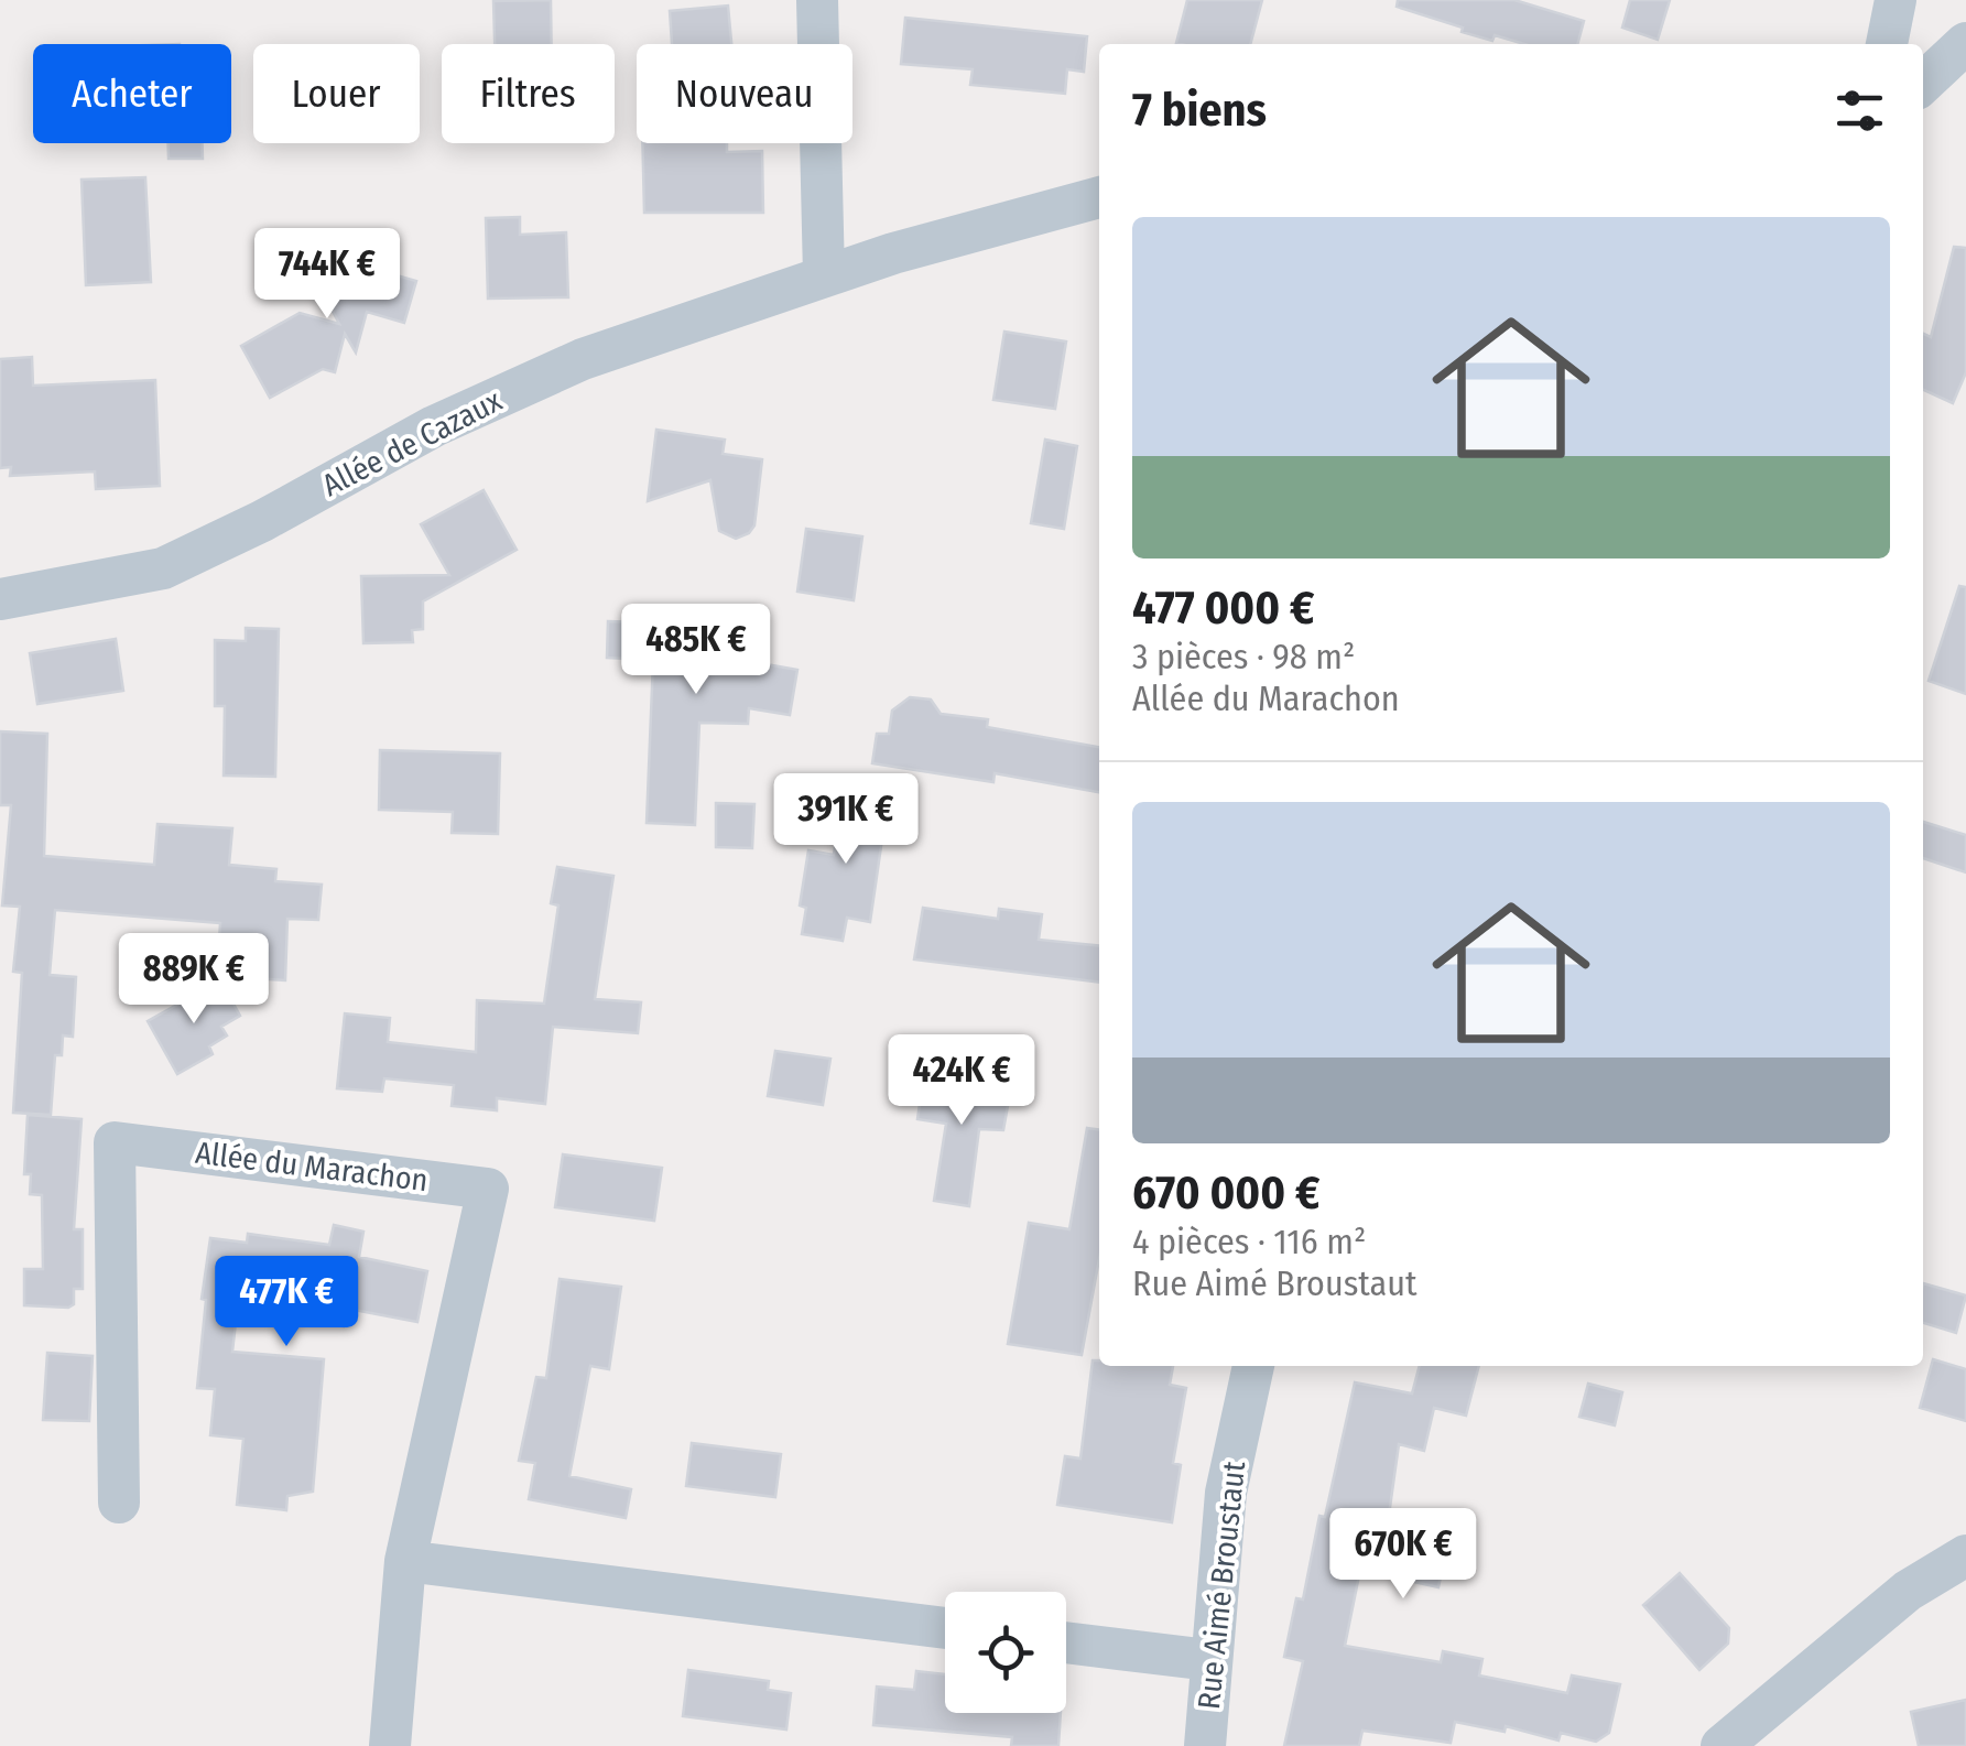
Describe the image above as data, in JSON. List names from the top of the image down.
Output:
{
  "streets": {
    "street": ["Allée de Cazaux", "Allée du Marachon", "Rue Aimé Broustaut"]
  },
  "page": {
    "chip": [
      "Acheter",
      "Louer",
      "Filtres",
      "Nouveau"
    ],
    "heading": "7 biens",
    "list": [
      {
        "name": "477 000 €",
        "note": "3 pièces · 98 m² · Allée du Marachon"
      },
      {
        "name": "670 000 €",
        "note": "4 pièces · 116 m² · Rue Aimé Broustaut"
      }
    ],
    "price": [
      "744K €",
      "485K €",
      "391K €",
      "889K €",
      "424K €",
      "477K €",
      "670K €"
    ]
  }
}
